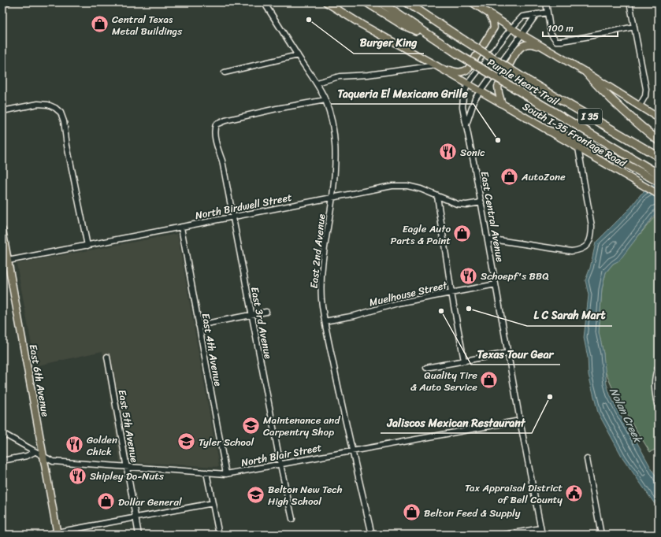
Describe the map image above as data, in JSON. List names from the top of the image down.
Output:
{
  "streets": {
    "highway": ["Purple Heart Trail", "I 35"],
    "main road": ["South I-35 Frontage Road", "East 6th Avenue"],
    "street": [
      "North Birdwell Street",
      "East Central Avenue",
      "East 2nd Avenue",
      "Muelhouse Street",
      "East 3rd Avenue",
      "East 4th Avenue",
      "East 5th Avenue",
      "North Blair Street"
    ]
  },
  "crossings": [
    ["South I-35 Frontage Road", "East Central Avenue"],
    ["North Birdwell Street", "East Central Avenue"],
    ["North Birdwell Street", "East 2nd Avenue"],
    ["North Birdwell Street", "East 3rd Avenue"],
    ["North Birdwell Street", "East 4th Avenue"],
    ["North Birdwell Street", "East 6th Avenue"],
    ["East Central Avenue", "Muelhouse Street"],
    ["East Central Avenue", "North Blair Street"],
    ["East 2nd Avenue", "Muelhouse Street"],
    ["East 2nd Avenue", "East 3rd Avenue"],
    ["East 2nd Avenue", "North Blair Street"],
    ["East 3rd Avenue", "North Blair Street"],
    ["East 4th Avenue", "North Blair Street"],
    ["East 6th Avenue", "North Blair Street"],
    ["East 5th Avenue", "North Blair Street"]
  ],
  "water": ["Nolan Creek"],
  "places": {
    "other": [
      "Burger King",
      "Taqueria El Mexicano Grille",
      "L C Sarah Mart",
      "Texas Tour Gear",
      "Jaliscos Mexican Restaurant"
    ],
    "shop": [
      "Central Texas Metal Buildings",
      "AutoZone",
      "Eagle Auto Parts & Paint",
      "Quality Tire & Auto Service",
      "Dollar General",
      "Belton Feed & Supply"
    ],
    "restaurant": [
      "Sonic",
      "Schoepf's BBQ",
      "Golden Chick",
      "Shipley Do-Nuts"
    ],
    "school or university": ["Maintenance and Carpentry Shop", "Tyler School", "Belton New Tech High School"],
    "public building": ["Tax Appraisal District of Bell County"]
  },
  "scale_bar": "100 m"
}
